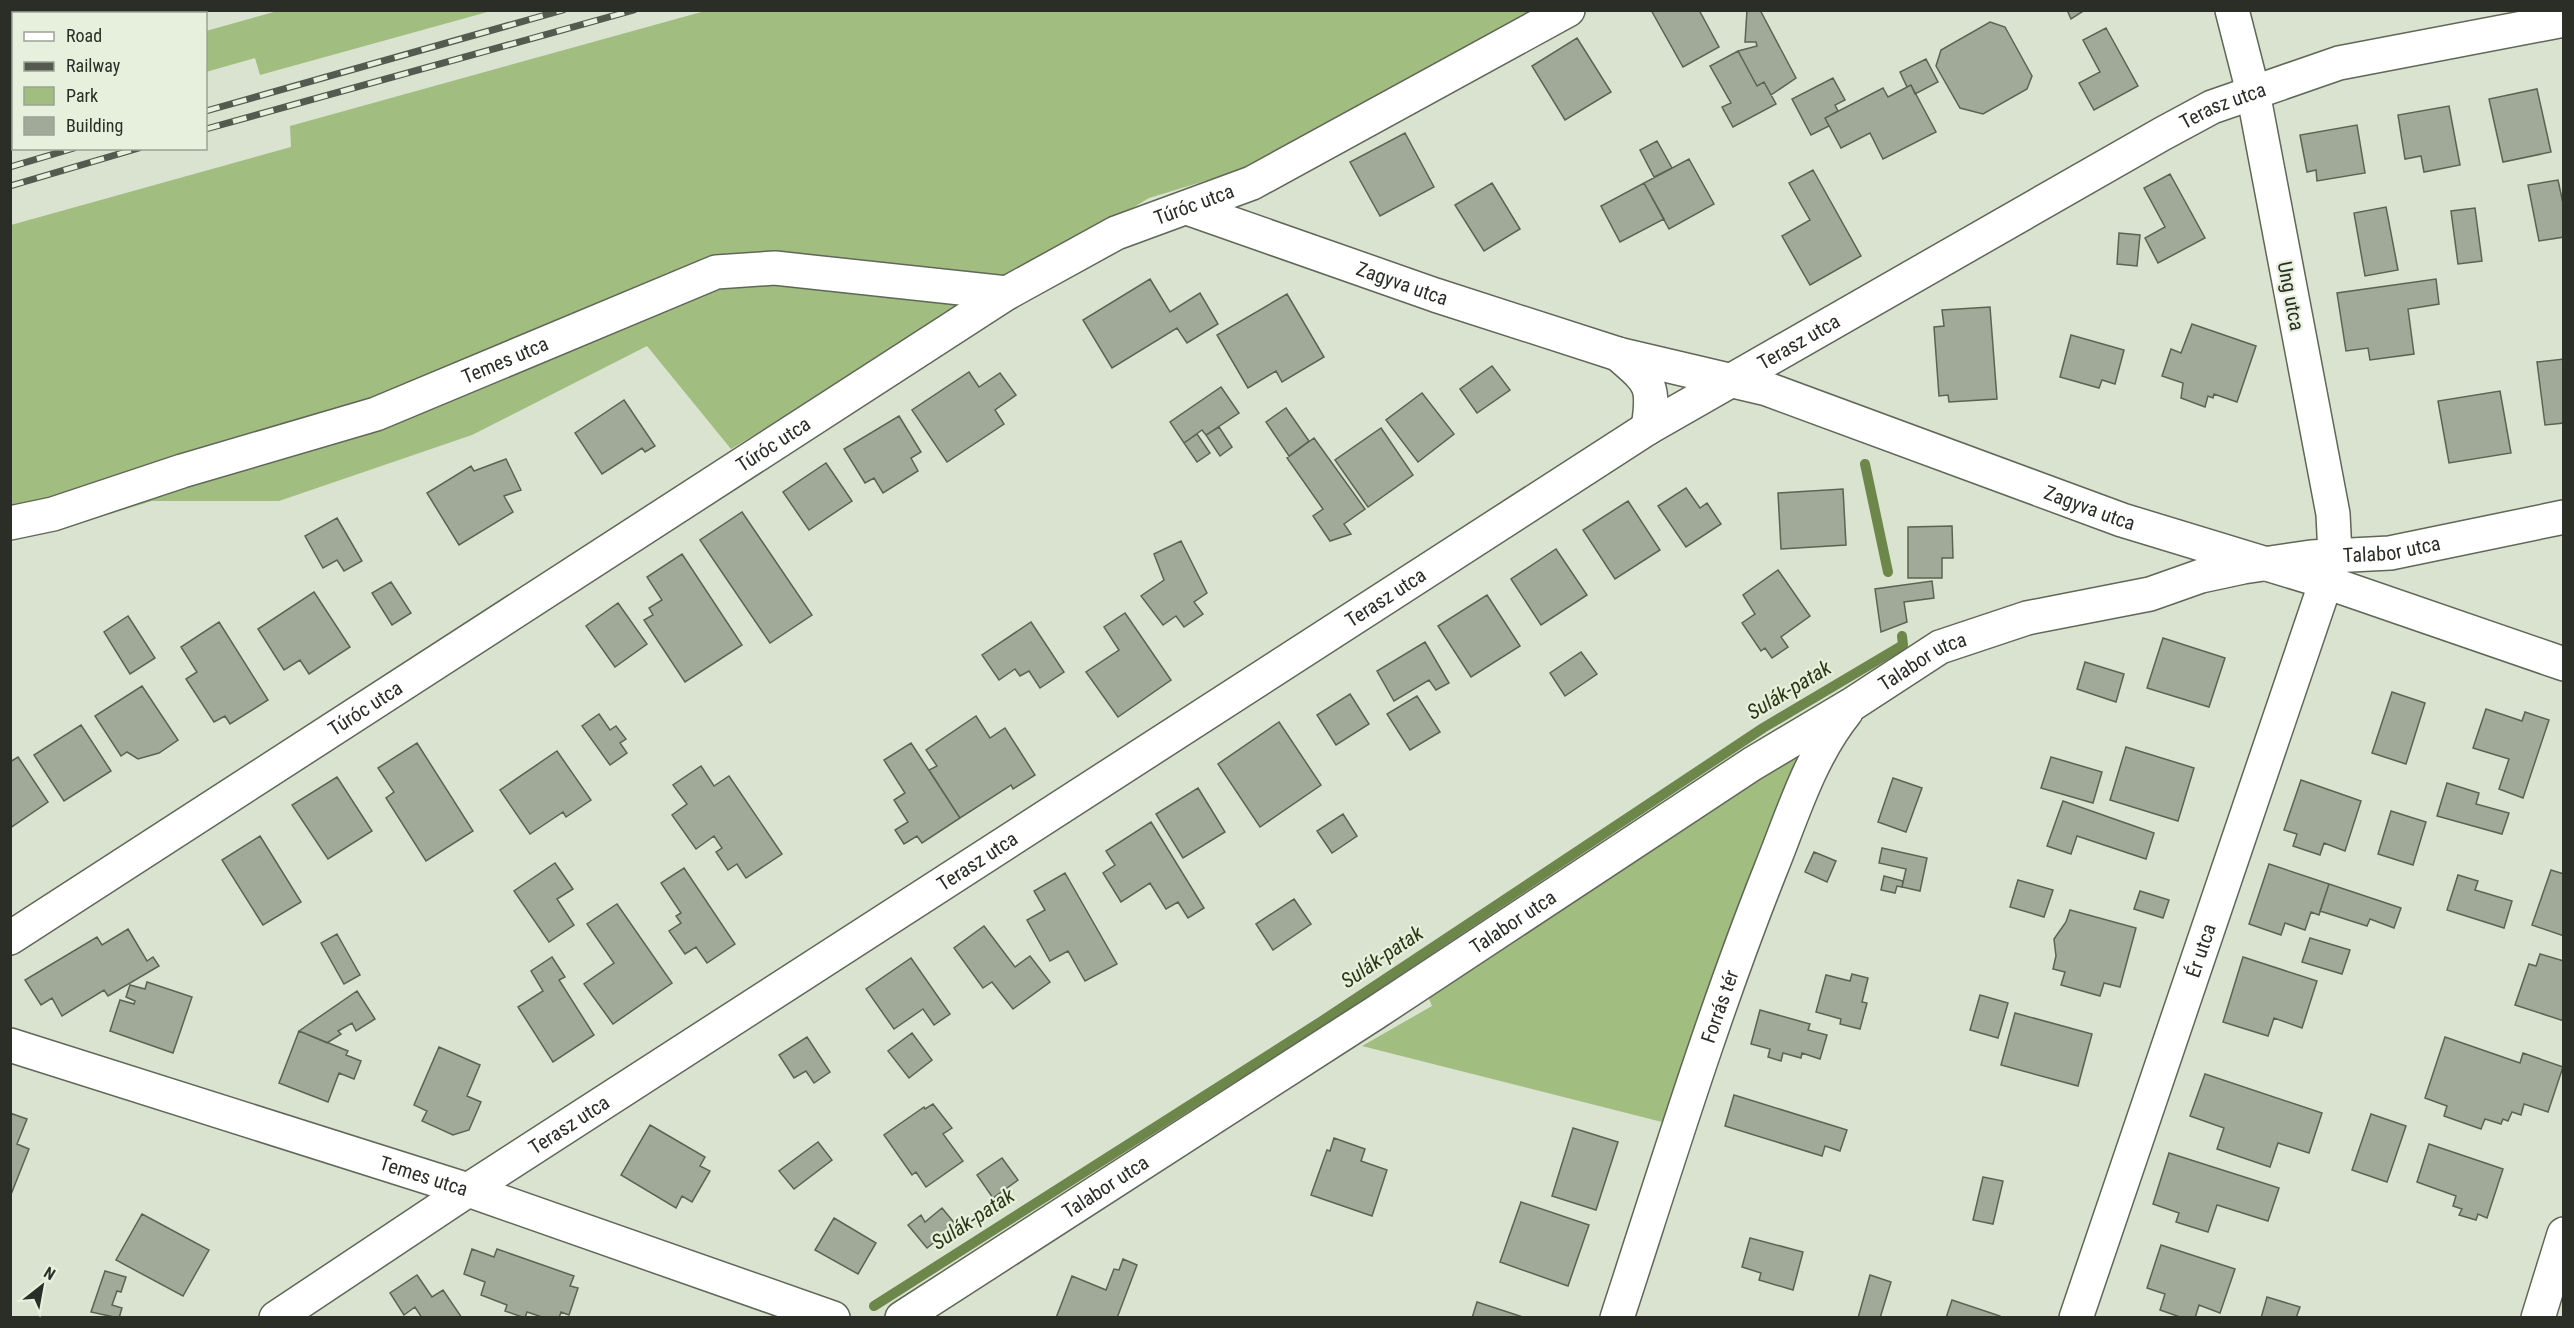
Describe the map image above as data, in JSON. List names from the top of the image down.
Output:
{
  "streets": {
    "street": [
      "Terasz utca",
      "Túróc utca",
      "Zagyva utca",
      "Ung utca",
      "Temes utca",
      "Talabor utca",
      "Ér utca",
      "Forrás tér"
    ]
  },
  "crossings": [
    ["Terasz utca", "Zagyva utca"],
    ["Terasz utca", "Ung utca"],
    ["Terasz utca", "Temes utca"],
    ["Túróc utca", "Zagyva utca"],
    ["Túróc utca", "Temes utca"],
    ["Zagyva utca", "Ung utca"],
    ["Zagyva utca", "Talabor utca"],
    ["Zagyva utca", "Ér utca"],
    ["Ung utca", "Talabor utca"],
    ["Ung utca", "Ér utca"],
    ["Talabor utca", "Ér utca"],
    ["Talabor utca", "Forrás tér"]
  ],
  "water": ["Sulák-patak"],
  "legend": [
    "Road",
    "Railway",
    "Park",
    "Building"
  ],
  "north": "top right"
}
